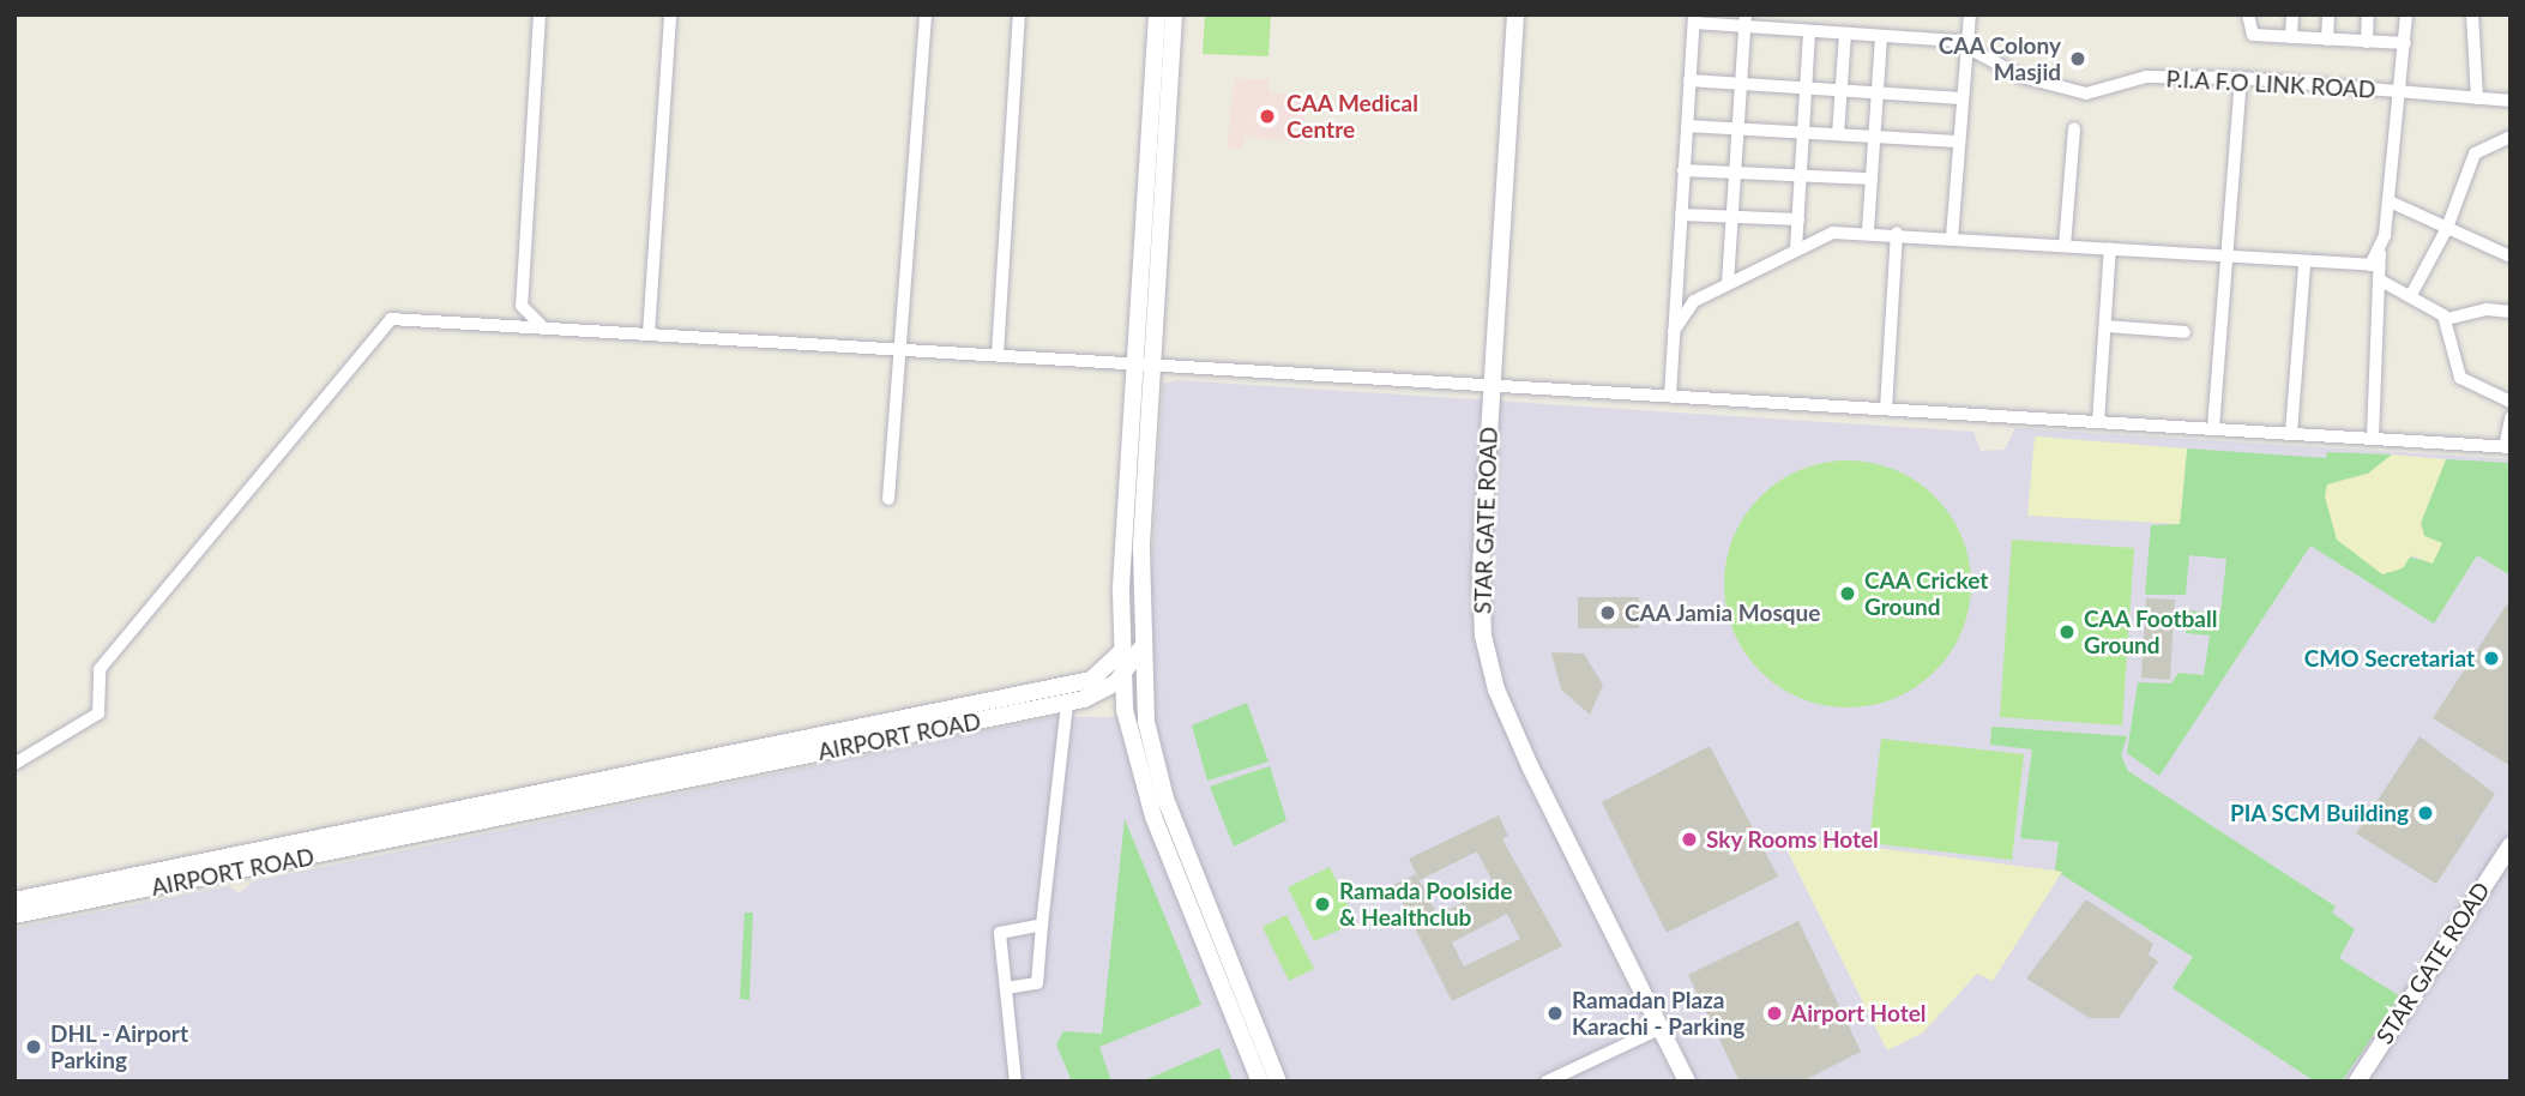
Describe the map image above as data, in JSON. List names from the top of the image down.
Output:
{
  "streets": {
    "main road": ["STAR GATE ROAD", "AIRPORT ROAD"],
    "street": ["P.I.A F.O LINK ROAD"]
  },
  "places": [
    "CAA Colony Masjid",
    "CAA Medical Centre",
    "CAA Cricket Ground",
    "CAA Jamia Mosque",
    "CAA Football Ground",
    "CMO Secretariat",
    "PIA SCM Building",
    "Sky Rooms Hotel",
    "Ramada Poolside & Healthclub",
    "Ramadan Plaza Karachi - Parking",
    "Airport Hotel",
    "DHL - Airport Parking"
  ]
}
